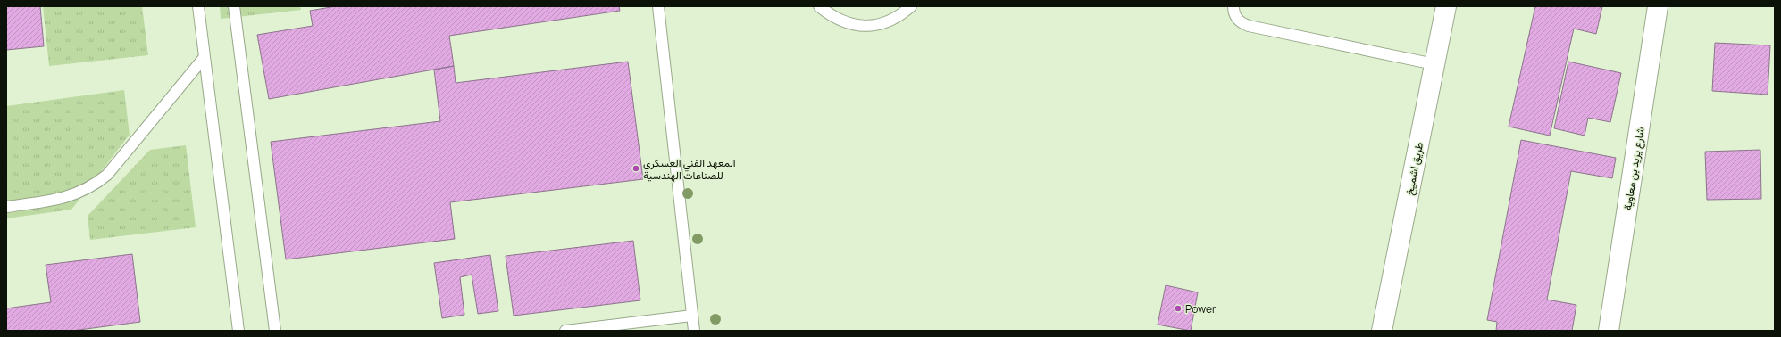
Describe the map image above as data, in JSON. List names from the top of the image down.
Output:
{
  "streets": {
    "main road": ["طريق اشميخ", "شارع يزيد بن معاوية"]
  },
  "places": ["المعهد الفني العسكري للصناعات الهندسية", "Power"]
}
